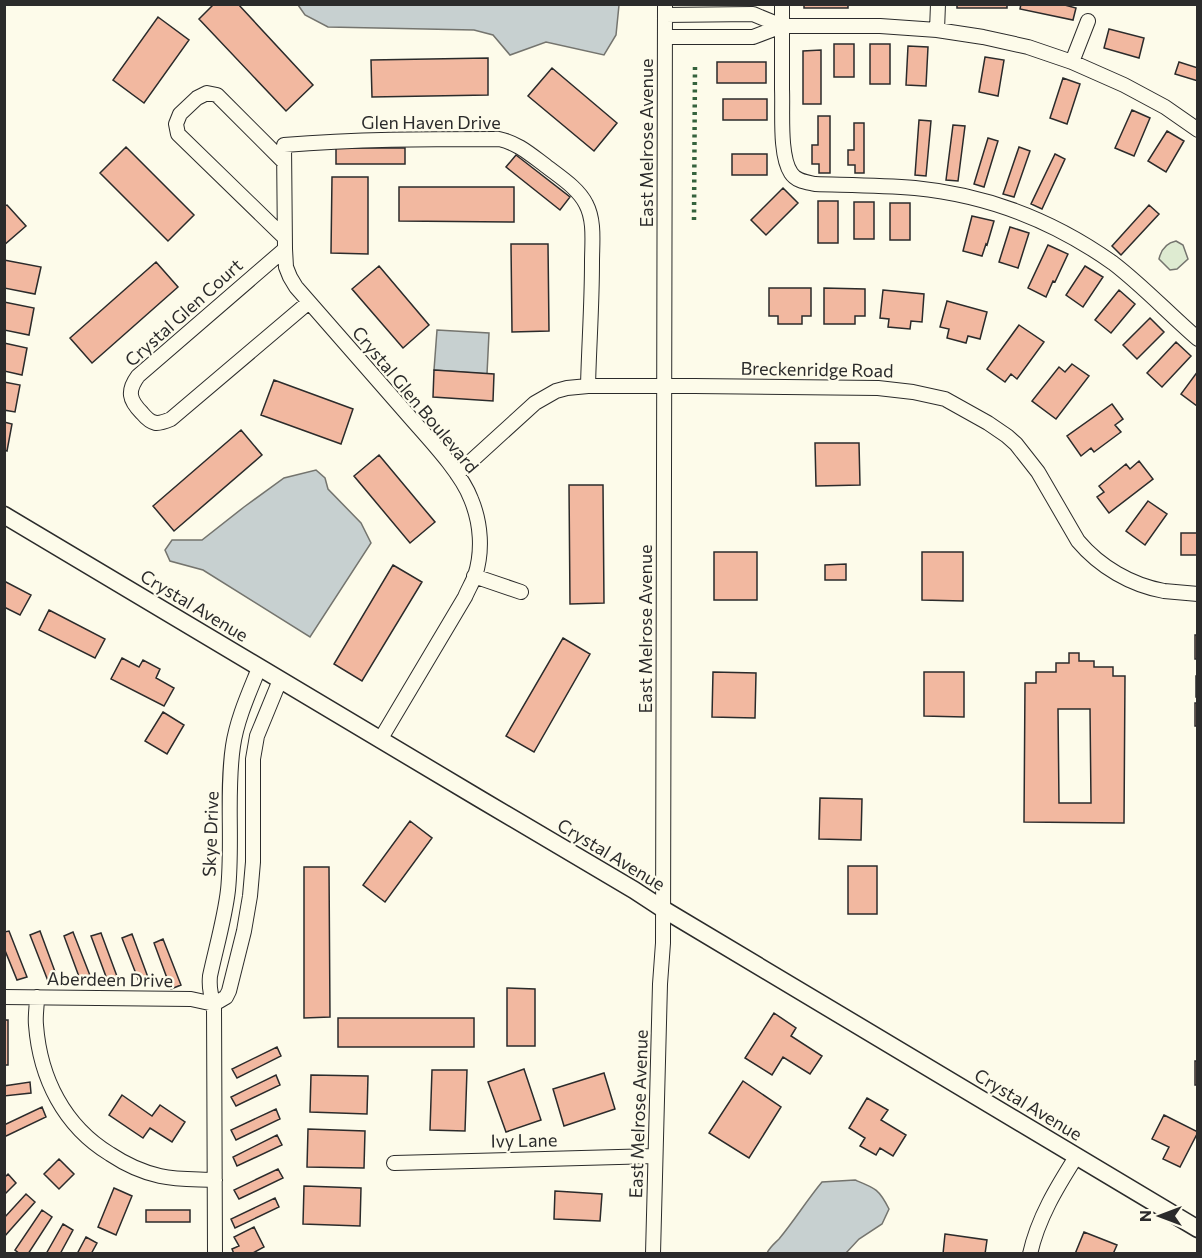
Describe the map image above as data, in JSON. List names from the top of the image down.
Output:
{
  "streets": {
    "street": [
      "Glen Haven Drive",
      "East Melrose Avenue",
      "Crystal Glen Court",
      "Breckenridge Road",
      "Crystal Glen Boulevard",
      "Crystal Avenue",
      "Skye Drive",
      "Aberdeen Drive",
      "Ivy Lane"
    ]
  },
  "crossings": [
    ["Glen Haven Drive", "Breckenridge Road"],
    ["Glen Haven Drive", "Crystal Glen Boulevard"],
    ["East Melrose Avenue", "Breckenridge Road"],
    ["East Melrose Avenue", "Crystal Avenue"],
    ["East Melrose Avenue", "Ivy Lane"],
    ["Crystal Glen Court", "Crystal Glen Boulevard"],
    ["Breckenridge Road", "Crystal Glen Boulevard"],
    ["Crystal Glen Boulevard", "Crystal Avenue"],
    ["Crystal Avenue", "Skye Drive"],
    ["Skye Drive", "Aberdeen Drive"]
  ],
  "north": "left"
}
